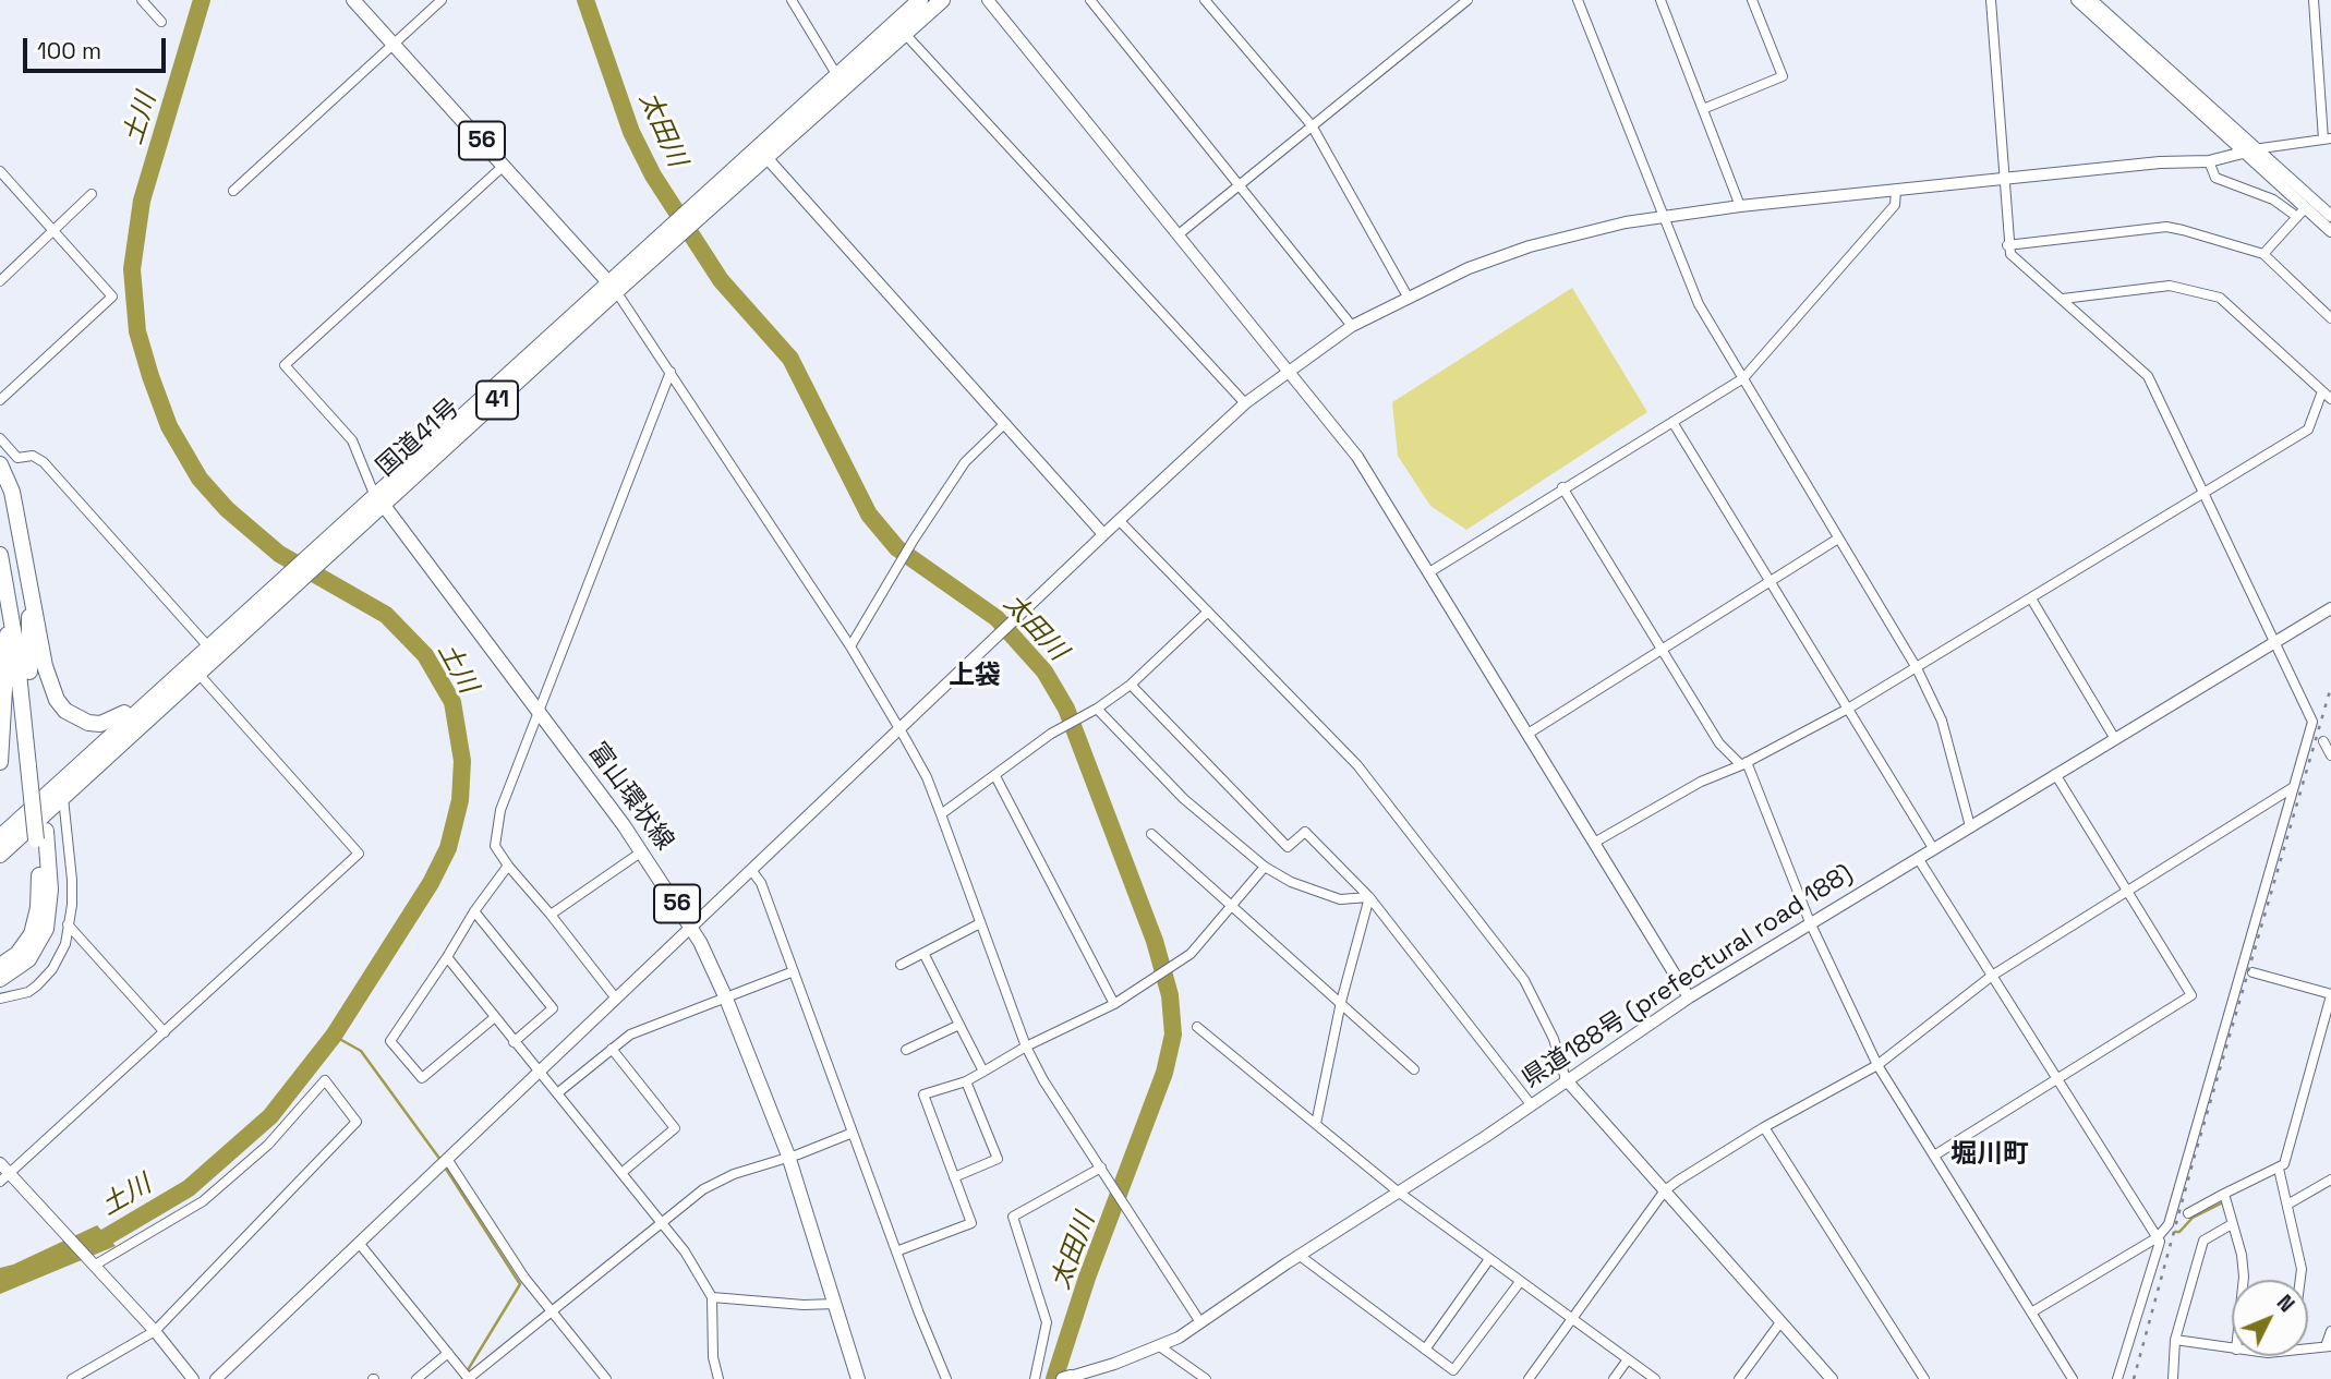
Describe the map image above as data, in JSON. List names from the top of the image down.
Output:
{
  "streets": {
    "highway": ["41", "国道41号"],
    "main road": ["56", "富山環状線"],
    "street": ["県道188号 (prefectural road 188)"]
  },
  "crossings": [
    ["56", "国道41号"],
    ["国道41号", "富山環状線"]
  ],
  "districts": ["上袋", "堀川町"],
  "water": ["土川", "太田川"],
  "scale_bar": "100 m",
  "north": "top right"
}
